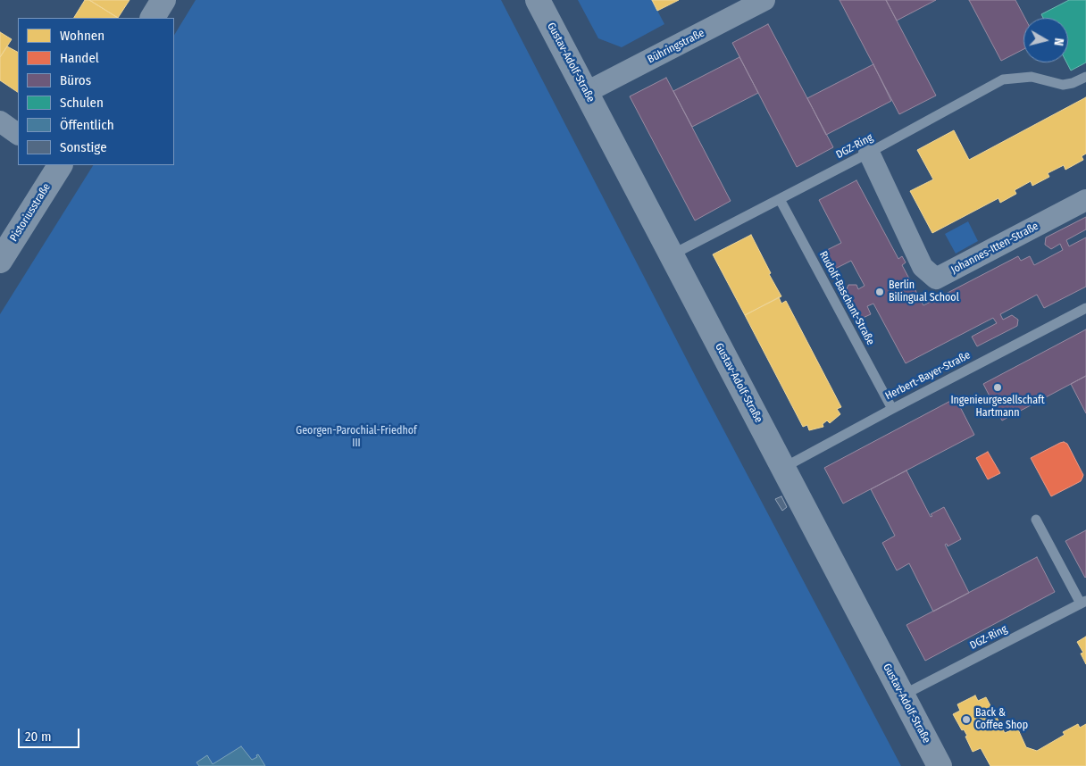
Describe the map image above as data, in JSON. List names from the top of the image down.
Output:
{
  "streets": {
    "street": [
      "Bühringstraße",
      "Gustav-Adolf-Straße",
      "Pistoriusstraße",
      "Johannes-Itten-Straße"
    ],
    "lane": ["DGZ-Ring", "Rudolf-Baschant-Straße", "Herbert-Bayer-Straße"]
  },
  "crossings": [
    ["Bühringstraße", "Gustav-Adolf-Straße"],
    ["Gustav-Adolf-Straße", "DGZ-Ring"],
    ["Gustav-Adolf-Straße", "Herbert-Bayer-Straße"],
    ["DGZ-Ring", "Johannes-Itten-Straße"],
    ["DGZ-Ring", "Rudolf-Baschant-Straße"],
    ["Rudolf-Baschant-Straße", "Herbert-Bayer-Straße"]
  ],
  "parks": ["Georgen-Parochial-Friedhof III"],
  "places": ["Berlin Bilingual School", "Ingenieurgesellschaft Hartmann", "Back & Coffee Shop"],
  "legend": [
    "Wohnen",
    "Handel",
    "Büros",
    "Schulen",
    "Öffentlich",
    "Sonstige"
  ],
  "scale_bar": "20 m",
  "north": "right"
}
